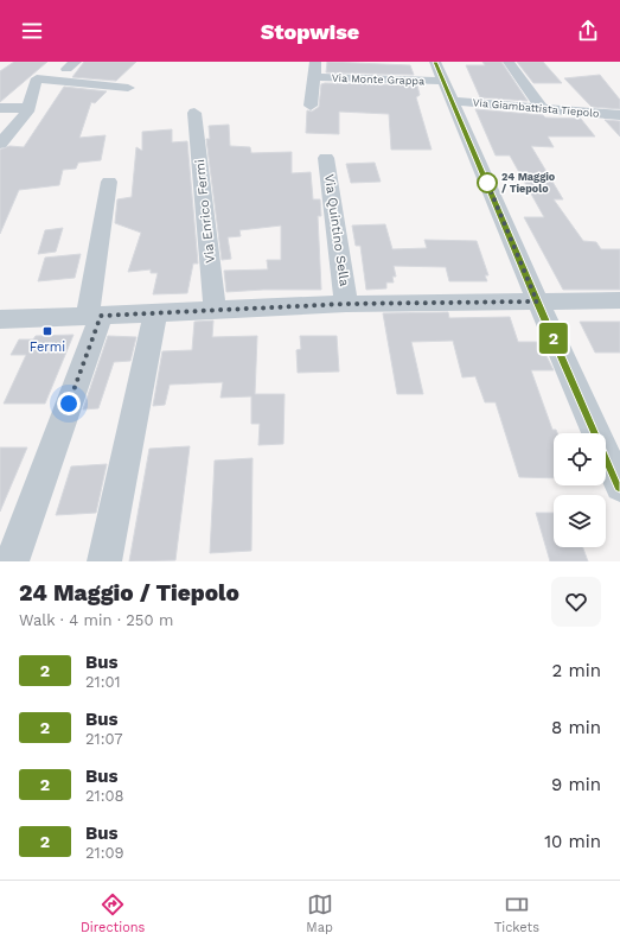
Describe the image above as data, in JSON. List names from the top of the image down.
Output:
{
  "streets": {
    "street": [
      "Via Monte Grappa",
      "Via Giambattista Tiepolo",
      "Via Enrico Fermi",
      "Via Quintino Sella"
    ]
  },
  "places": {
    "other": ["24 Maggio / Tiepolo"],
    "transit": ["Fermi"]
  },
  "lines": ["bus line 2"],
  "page": {
    "header": "Stopwise",
    "on_map": "2",
    "heading": ["24 Maggio / Tiepolo", "Walk · 4 min · 250 m"],
    "list": [
      {
        "mark": "2",
        "name": "Bus",
        "note": "21:01",
        "value": "2 min"
      },
      {
        "mark": "2",
        "name": "Bus",
        "note": "21:07",
        "value": "8 min"
      },
      {
        "mark": "2",
        "name": "Bus",
        "note": "21:08",
        "value": "9 min"
      },
      {
        "mark": "2",
        "name": "Bus",
        "note": "21:09",
        "value": "10 min"
      }
    ],
    "tabs": ["Directions", "Map", "Tickets"]
  }
}
